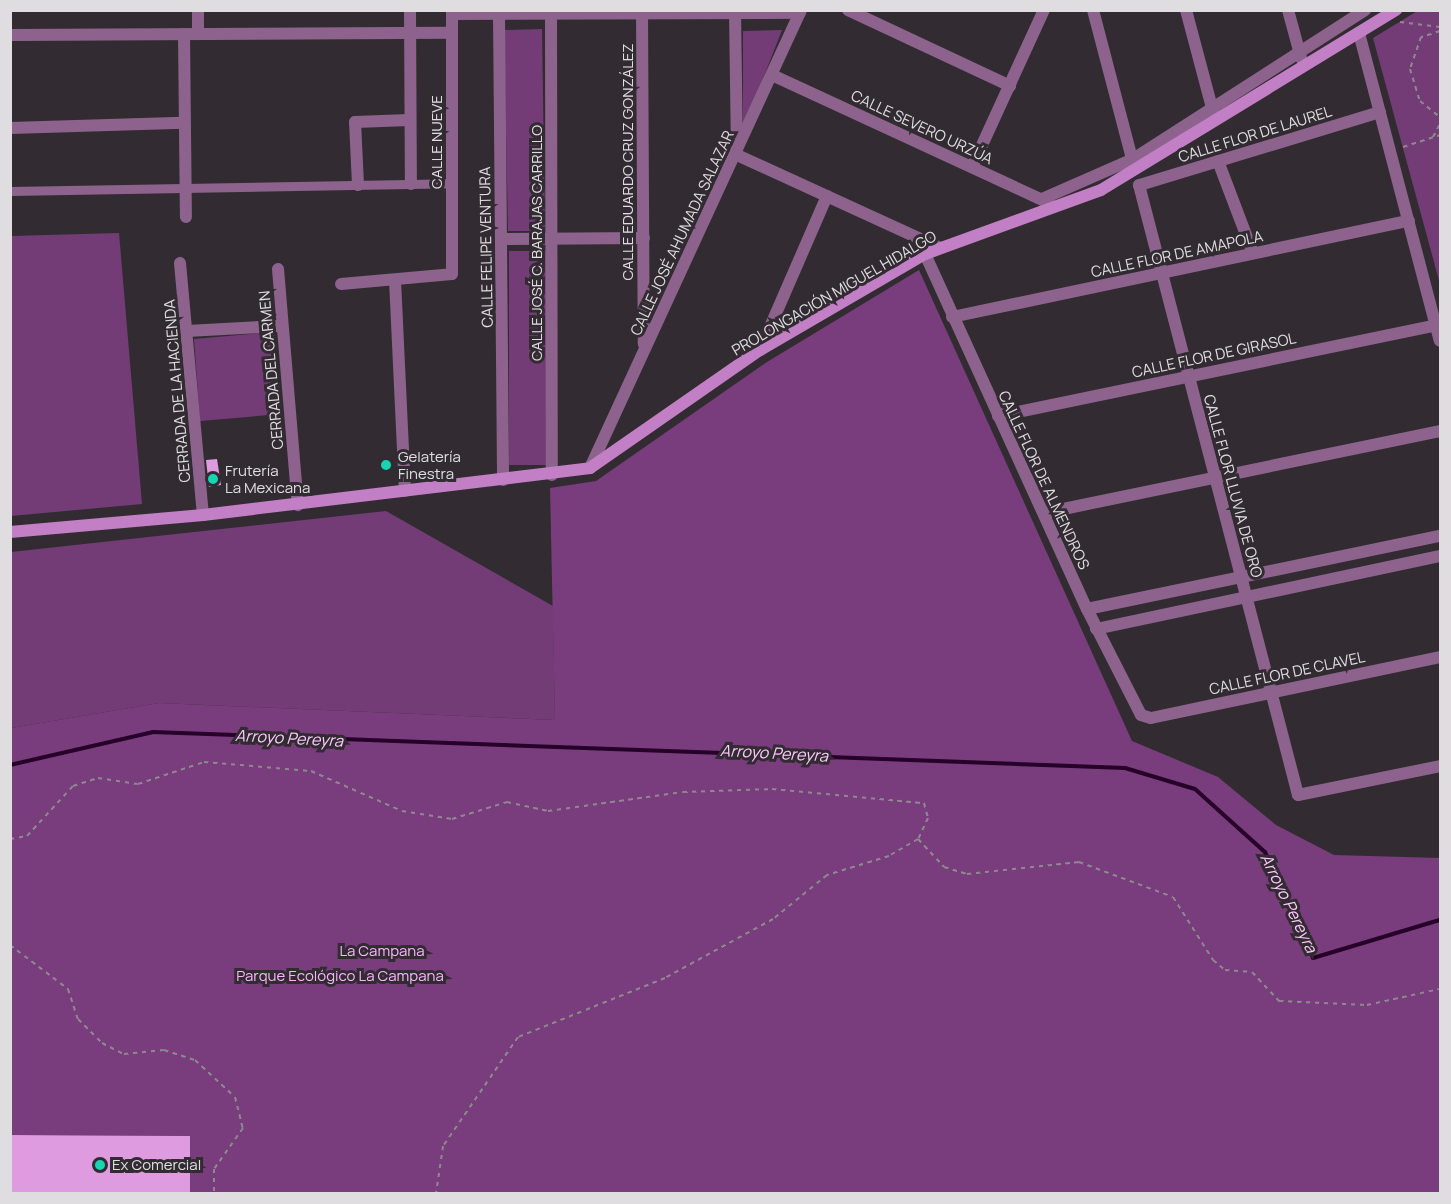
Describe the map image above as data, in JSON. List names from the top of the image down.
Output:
{
  "streets": {
    "main road": ["PROLONGACIÓN MIGUEL HIDALGO"],
    "street": [
      "CALLE SEVERO URZÚA",
      "CALLE FLOR DE LAUREL",
      "CALLE NUEVE",
      "CALLE EDUARDO CRUZ GONZÁLEZ",
      "CALLE JOSÉ AHUMADA SALAZAR",
      "CALLE JOSÉ C. BARAJAS CARRILLO",
      "CALLE FELIPE VENTURA",
      "CALLE FLOR DE AMAPOLA",
      "CALLE FLOR DE GIRASOL",
      "CERRADA DEL CARMEN",
      "CERRADA DE LA HACIENDA",
      "CALLE FLOR DE ALMENDROS",
      "CALLE FLOR LLUVIA DE ORO",
      "CALLE FLOR DE CLAVEL"
    ]
  },
  "crossings": [
    ["CALLE SEVERO URZÚA", "CALLE JOSÉ AHUMADA SALAZAR"],
    ["CALLE SEVERO URZÚA", "PROLONGACIÓN MIGUEL HIDALGO"],
    ["CALLE FLOR DE LAUREL", "CALLE FLOR LLUVIA DE ORO"],
    ["CALLE EDUARDO CRUZ GONZÁLEZ", "CALLE JOSÉ AHUMADA SALAZAR"],
    ["CALLE JOSÉ AHUMADA SALAZAR", "PROLONGACIÓN MIGUEL HIDALGO"],
    ["CALLE JOSÉ C. BARAJAS CARRILLO", "PROLONGACIÓN MIGUEL HIDALGO"],
    ["CALLE FELIPE VENTURA", "PROLONGACIÓN MIGUEL HIDALGO"],
    ["CALLE FLOR DE AMAPOLA", "CALLE FLOR DE ALMENDROS"],
    ["CALLE FLOR DE AMAPOLA", "CALLE FLOR LLUVIA DE ORO"],
    ["PROLONGACIÓN MIGUEL HIDALGO", "CERRADA DEL CARMEN"],
    ["PROLONGACIÓN MIGUEL HIDALGO", "CERRADA DE LA HACIENDA"],
    ["PROLONGACIÓN MIGUEL HIDALGO", "CALLE FLOR DE ALMENDROS"],
    ["CALLE FLOR DE GIRASOL", "CALLE FLOR DE ALMENDROS"],
    ["CALLE FLOR DE GIRASOL", "CALLE FLOR LLUVIA DE ORO"],
    ["CALLE FLOR DE ALMENDROS", "CALLE FLOR DE CLAVEL"],
    ["CALLE FLOR LLUVIA DE ORO", "CALLE FLOR DE CLAVEL"]
  ],
  "water": ["Arroyo Pereyra"],
  "parks": ["La Campana", "Parque Ecológico La Campana"],
  "places": ["Gelatería Finestra", "Frutería La Mexicana", "Ex Comercial"]
}
